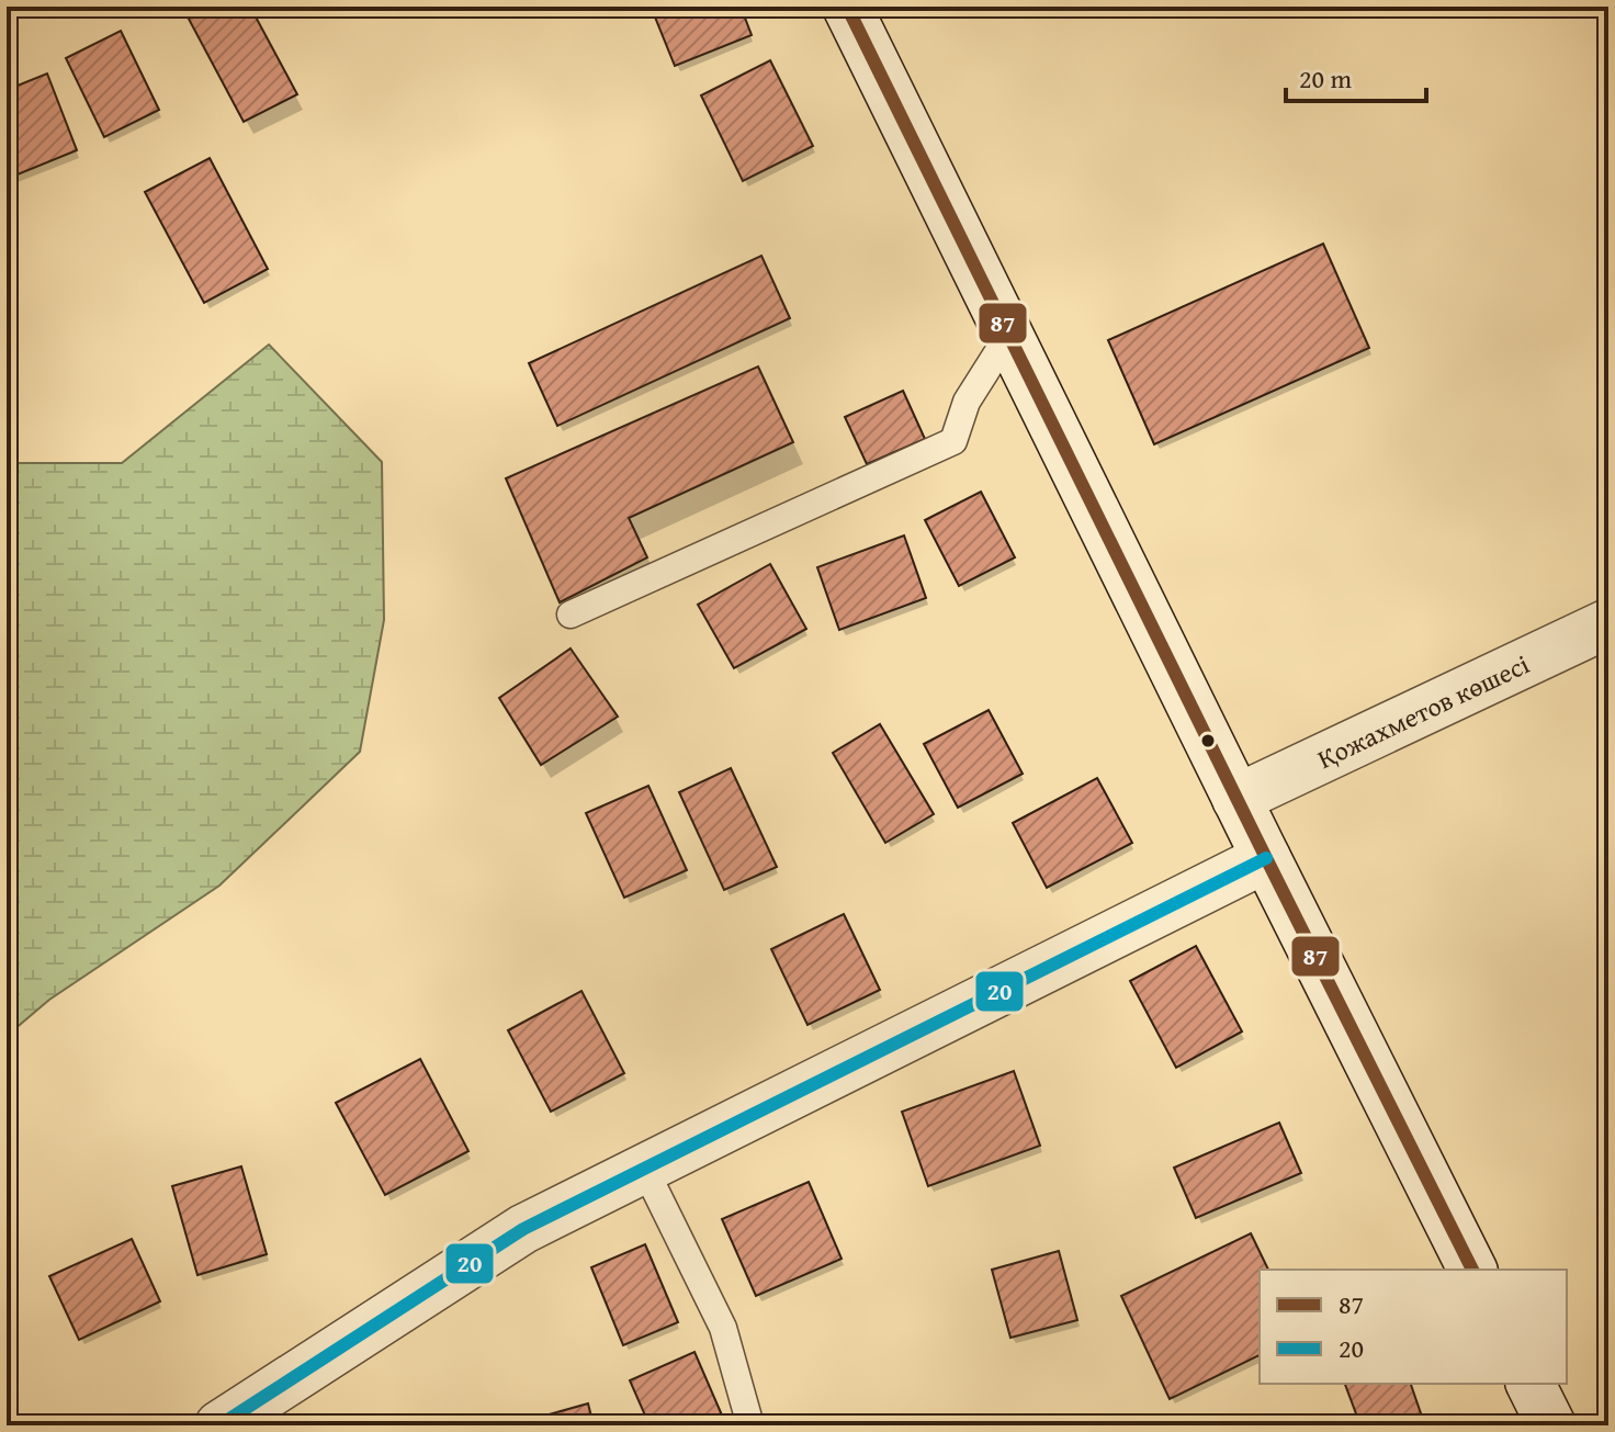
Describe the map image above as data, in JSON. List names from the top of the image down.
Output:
{
  "streets": {
    "street": ["Қожахметов көшесі"]
  },
  "lines": ["transit line 87", "transit line 20"],
  "legend": ["87", "20"],
  "scale_bar": "20 m"
}
